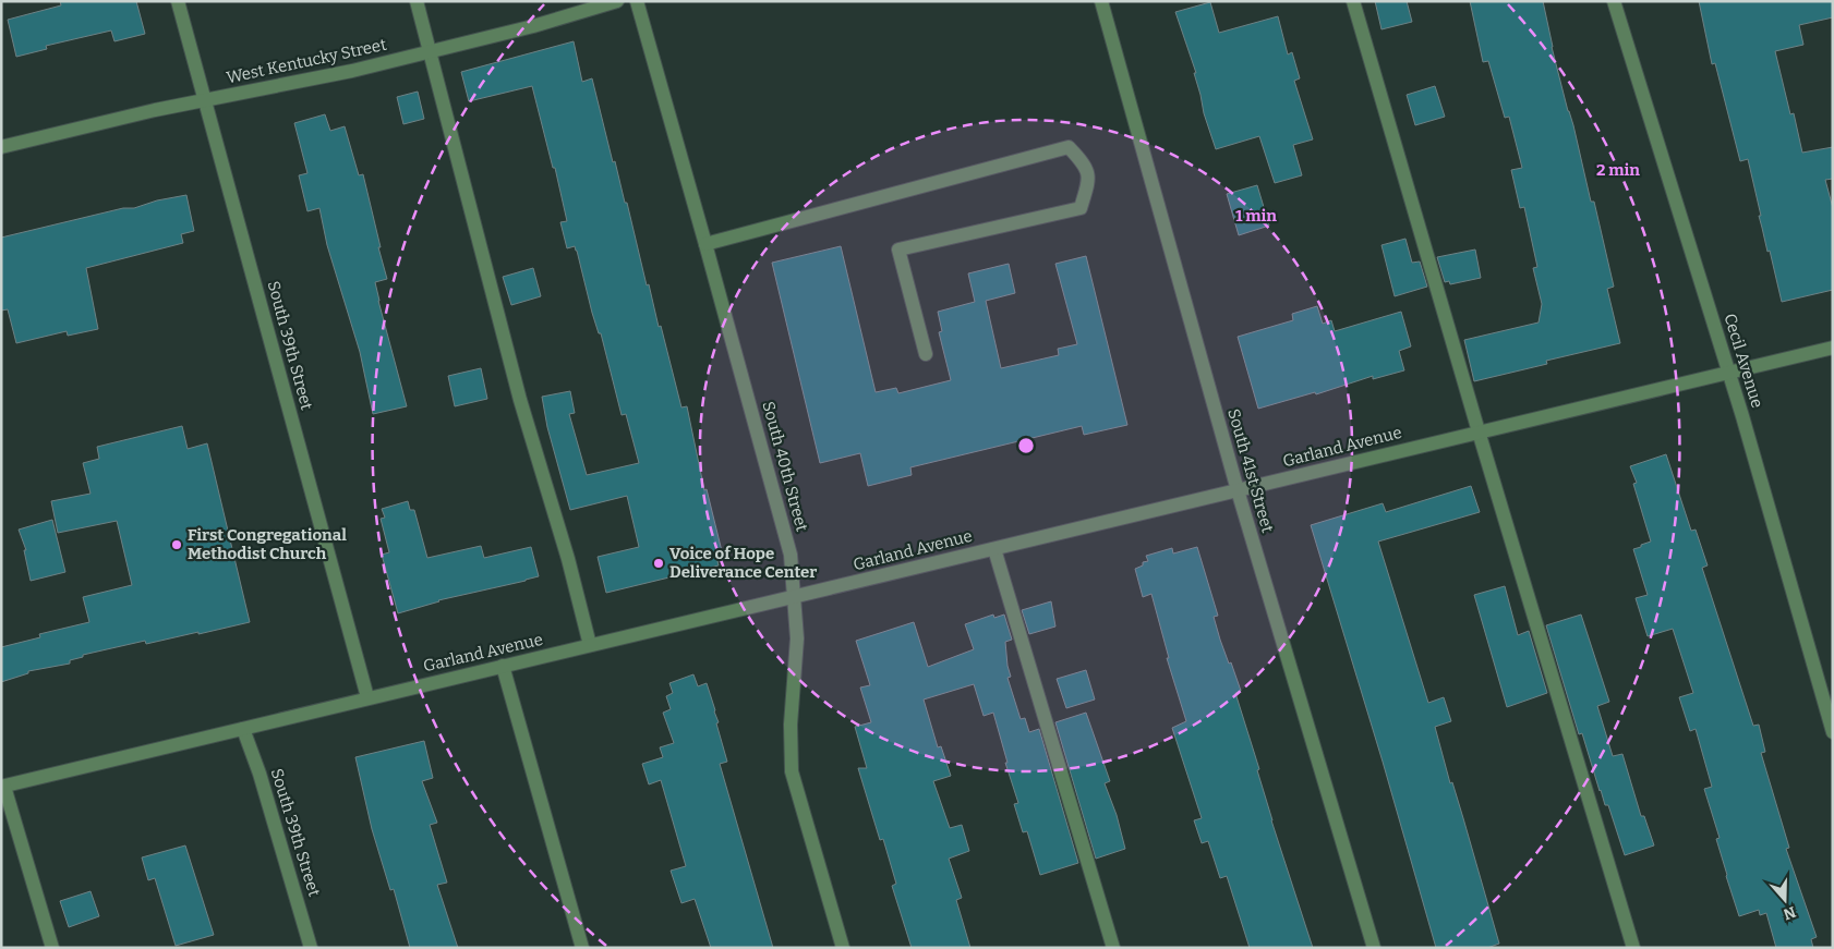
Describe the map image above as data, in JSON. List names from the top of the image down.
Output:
{
  "streets": {
    "street": [
      "West Kentucky Street",
      "South 39th Street",
      "Cecil Avenue",
      "Garland Avenue",
      "South 40th Street",
      "South 41st Street"
    ]
  },
  "crossings": [
    ["West Kentucky Street", "South 39th Street"],
    ["South 39th Street", "Garland Avenue"],
    ["Cecil Avenue", "Garland Avenue"],
    ["Garland Avenue", "South 40th Street"],
    ["Garland Avenue", "South 41st Street"]
  ],
  "places": ["First Congregational Methodist Church", "Voice of Hope Deliverance Center"],
  "north": "bottom",
  "rings": ["2 min", "1 min"]
}
